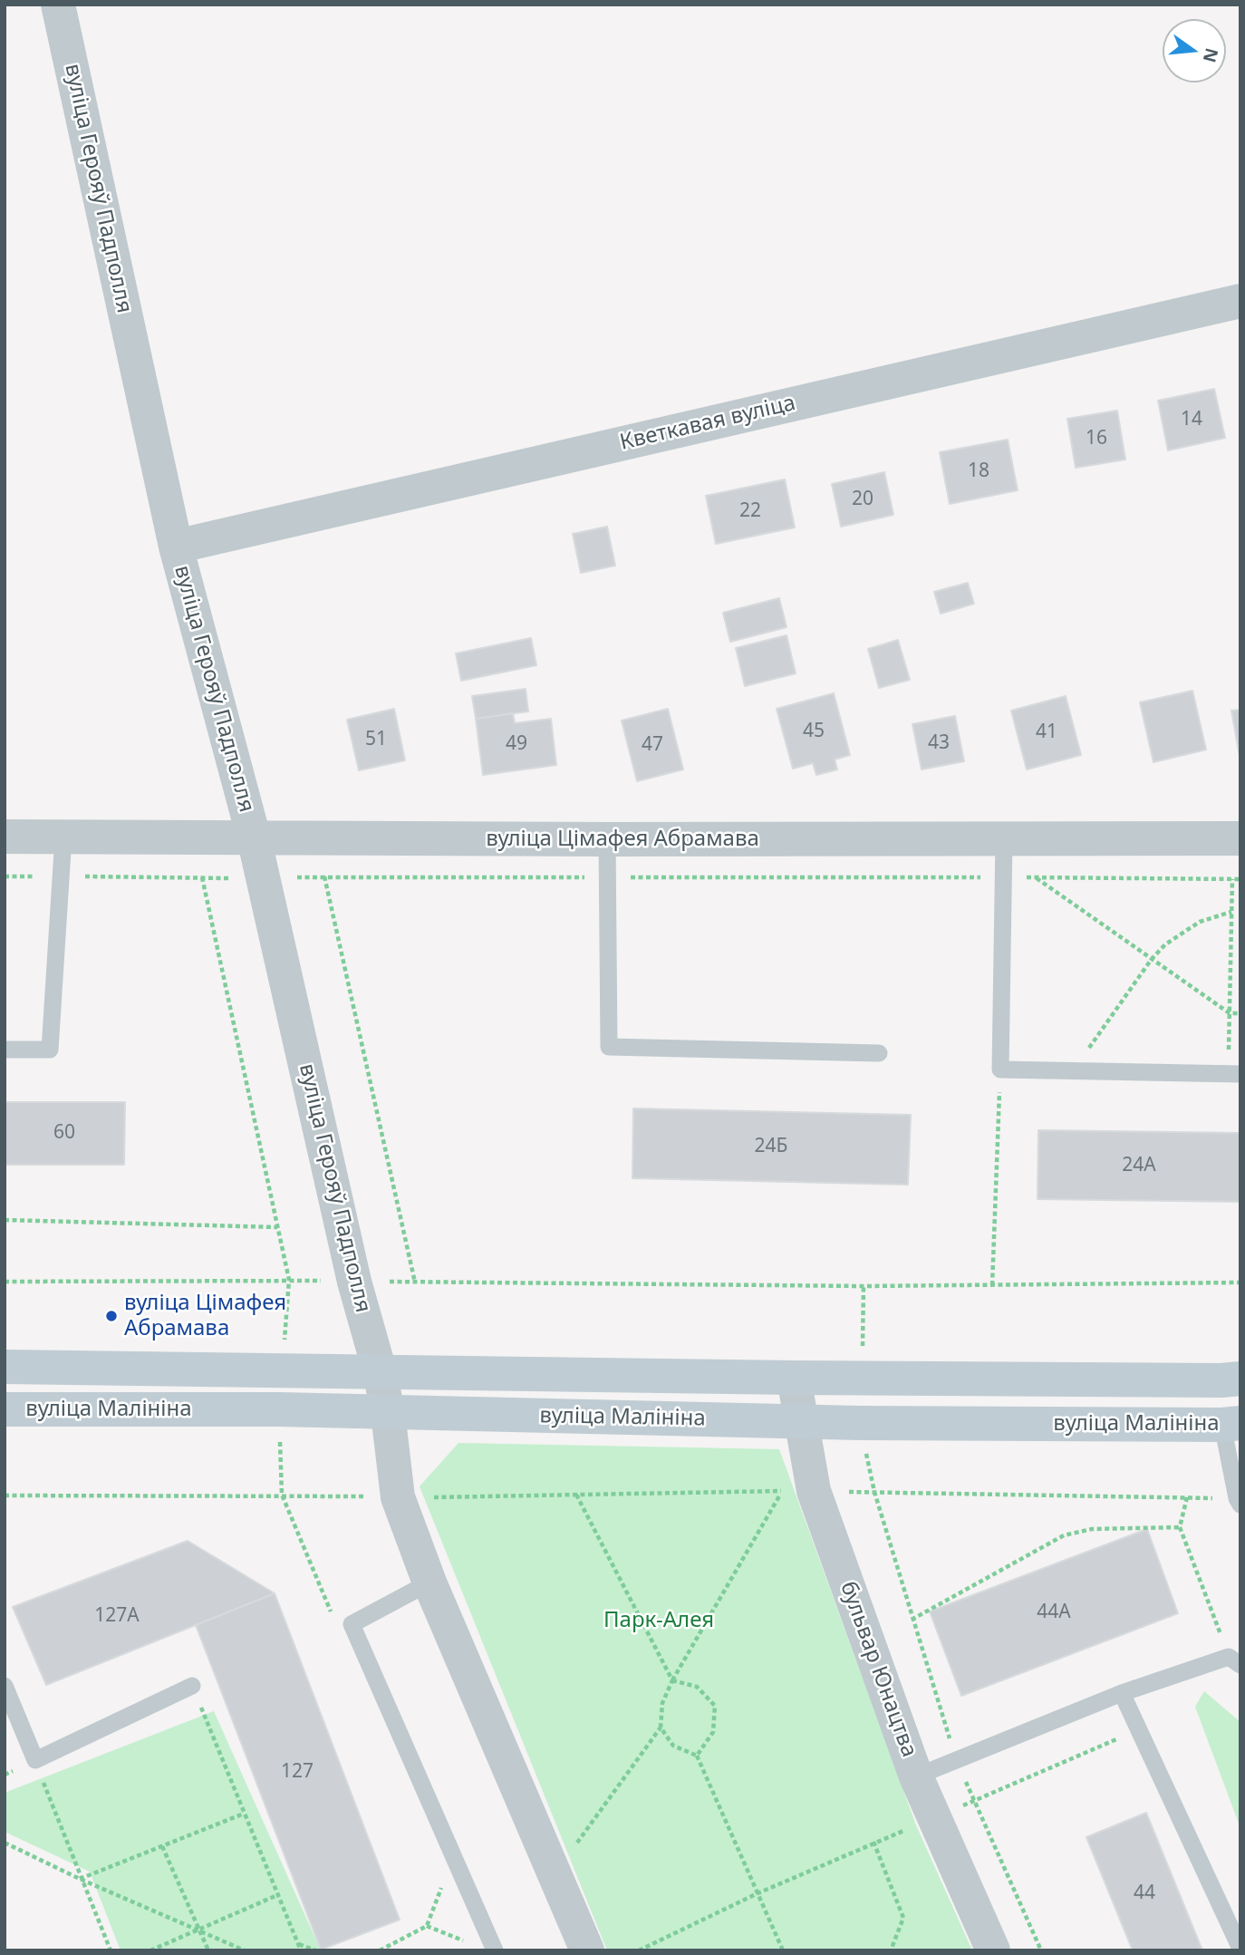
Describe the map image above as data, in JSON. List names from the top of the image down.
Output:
{
  "streets": {
    "main road": ["вуліца Малініна"],
    "street": [
      "вуліца Герояў Падполля",
      "Кветкавая вуліца",
      "вуліца Цімафея Абрамава",
      "бульвар Юнацтва"
    ]
  },
  "crossings": [
    ["вуліца Герояў Падполля", "Кветкавая вуліца"],
    ["вуліца Герояў Падполля", "вуліца Цімафея Абрамава"],
    ["вуліца Герояў Падполля", "вуліца Малініна"],
    ["вуліца Малініна", "бульвар Юнацтва"]
  ],
  "parks": ["Парк-Алея"],
  "places": ["вуліца Цімафея Абрамава"],
  "house_numbers": [
    "14",
    "16",
    "18",
    "20",
    "22",
    "45",
    "41",
    "51",
    "43",
    "49",
    "47",
    "60",
    "24Б",
    "24А",
    "44А",
    "127А",
    "127",
    "44"
  ],
  "north": "right"
}
